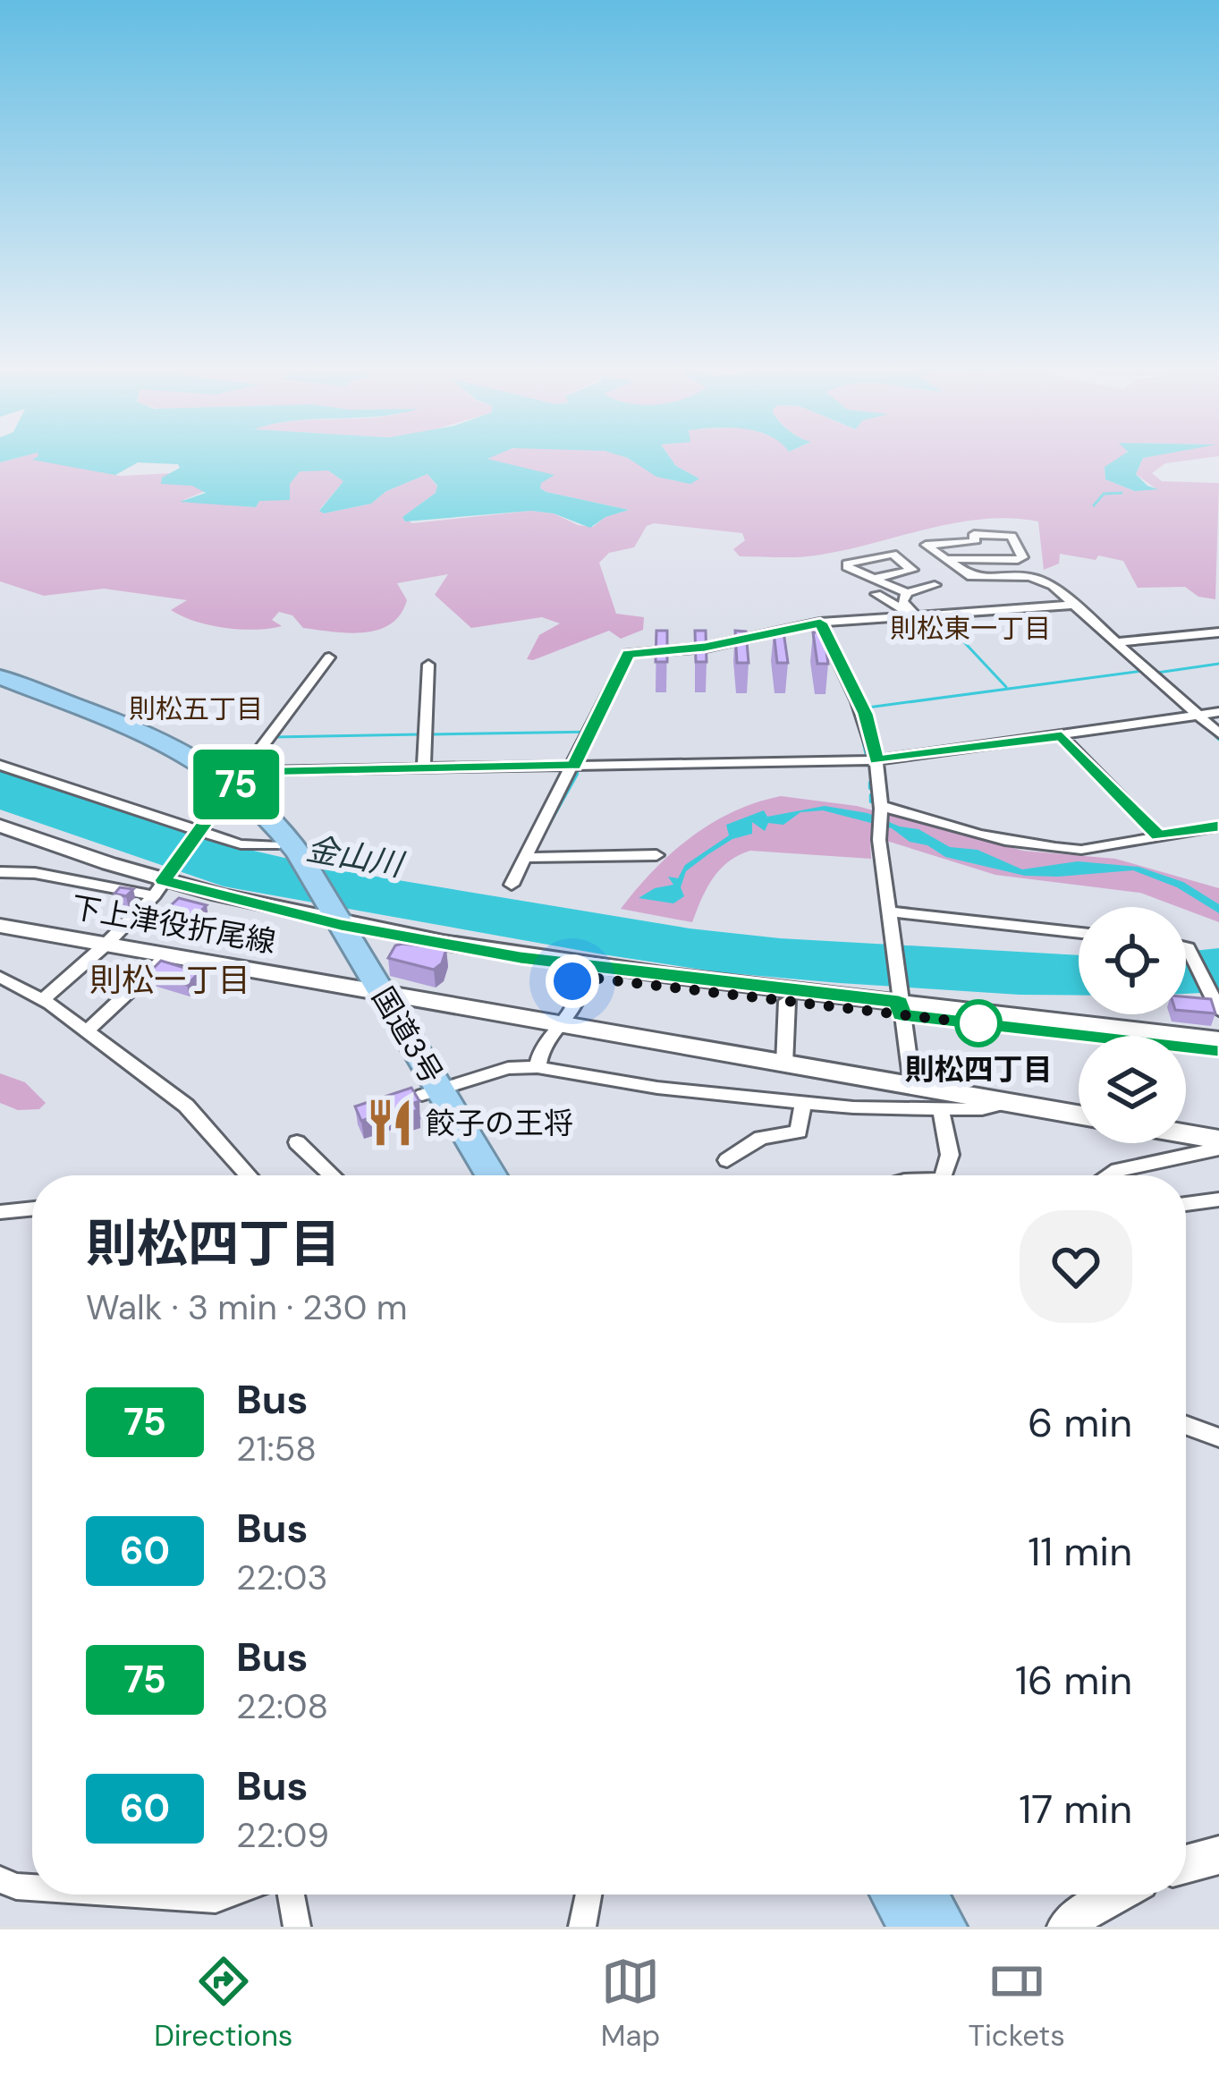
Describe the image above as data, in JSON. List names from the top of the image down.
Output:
{
  "streets": {
    "highway": ["国道3号"],
    "street": ["下上津役折尾線"]
  },
  "crossings": [
    ["下上津役折尾線", "国道3号"]
  ],
  "districts": ["則松東一丁目", "則松五丁目", "則松一丁目"],
  "water": ["金山川"],
  "places": {
    "other": ["則松四丁目"],
    "restaurant": ["餃子の王将"]
  },
  "lines": ["bus line 75"],
  "page": {
    "on_map": "75",
    "heading": ["則松四丁目", "Walk · 3 min · 230 m"],
    "list": [
      {
        "mark": "75",
        "name": "Bus",
        "note": "21:58",
        "value": "6 min"
      },
      {
        "mark": "60",
        "name": "Bus",
        "note": "22:03",
        "value": "11 min"
      },
      {
        "mark": "75",
        "name": "Bus",
        "note": "22:08",
        "value": "16 min"
      },
      {
        "mark": "60",
        "name": "Bus",
        "note": "22:09",
        "value": "17 min"
      }
    ],
    "tabs": ["Directions", "Map", "Tickets"]
  }
}
